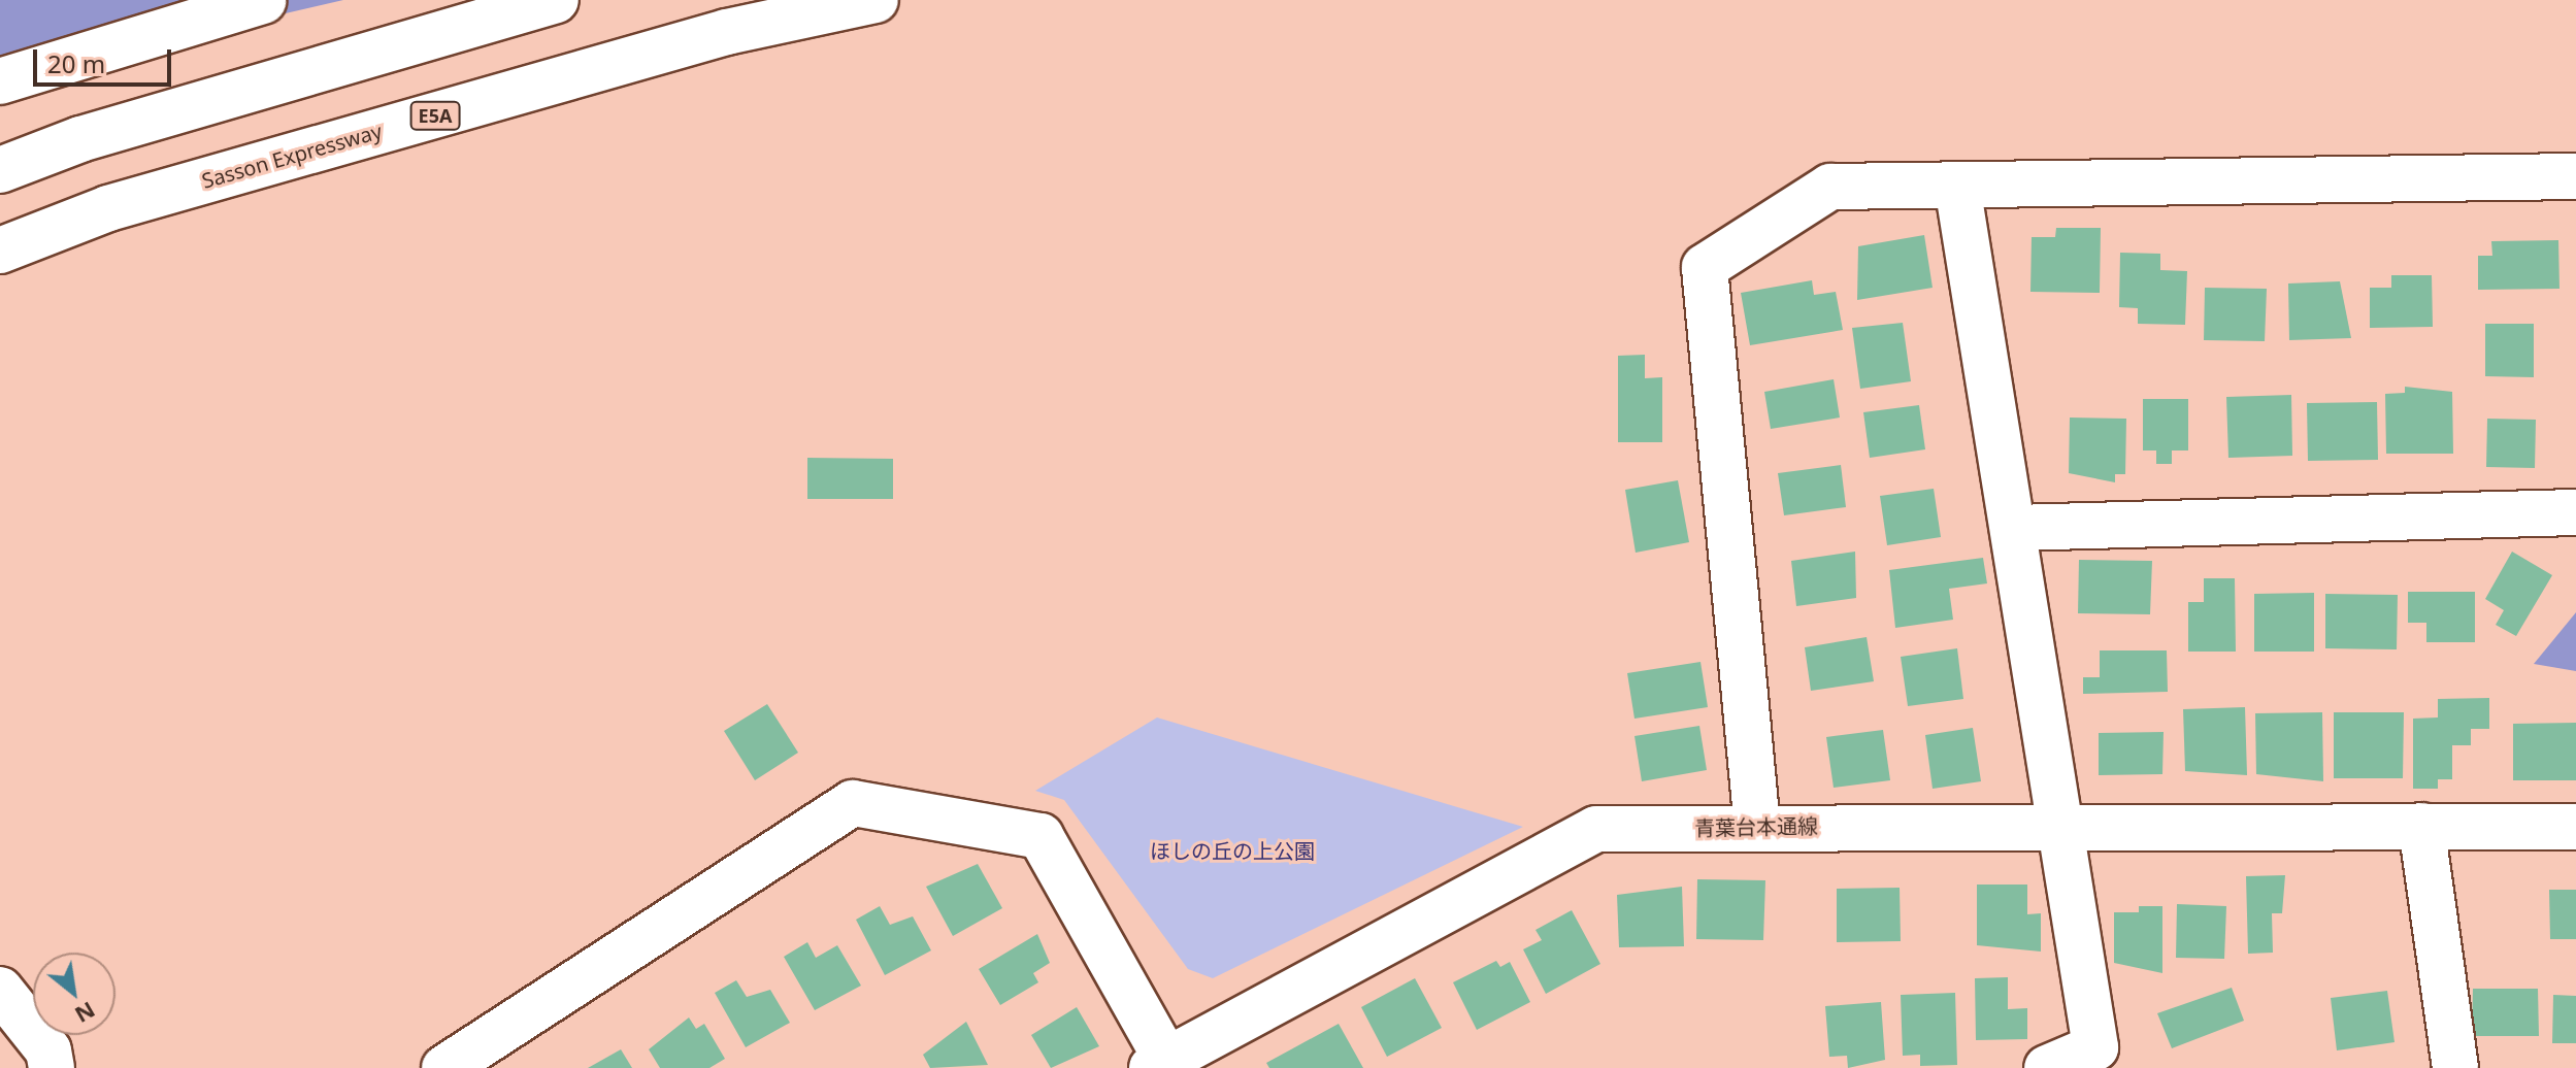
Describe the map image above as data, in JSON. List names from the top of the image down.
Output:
{
  "streets": {
    "main road": ["E5A", "Sasson Expressway", "青葉台本通線"]
  },
  "parks": ["ほしの丘の上公園"],
  "scale_bar": "20 m",
  "north": "bottom right"
}
